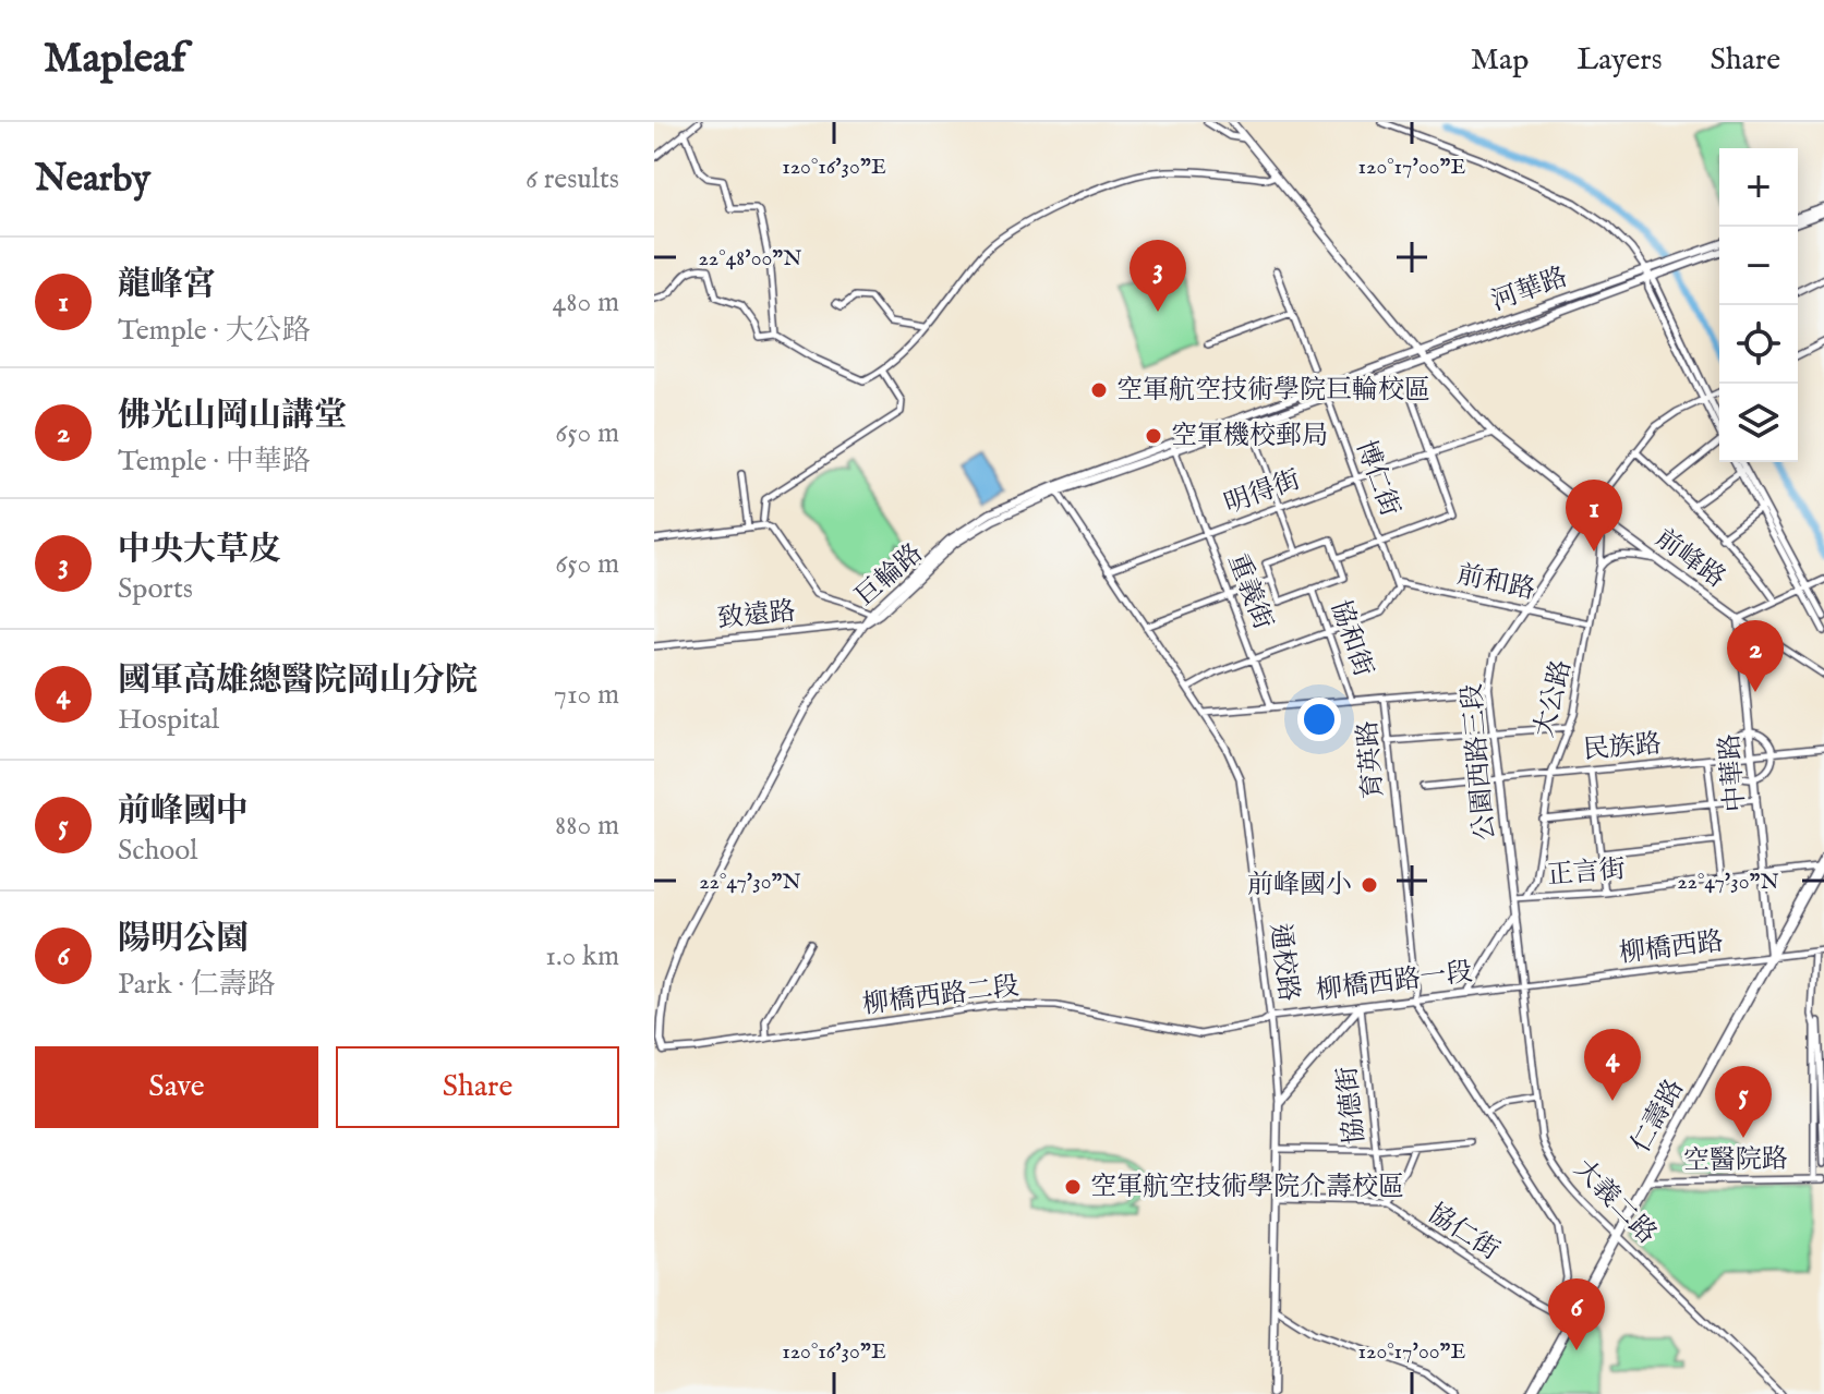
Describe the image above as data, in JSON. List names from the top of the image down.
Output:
{
  "streets": {
    "main road": ["仁壽路"],
    "street": [
      "河華路",
      "博仁街",
      "明得街",
      "前峰路",
      "巨輪路",
      "前和路",
      "重義街",
      "致遠路",
      "協和街",
      "大公路",
      "民族路",
      "育英路",
      "公園西路三段",
      "中華路",
      "正言街",
      "柳橋西路",
      "通校路",
      "柳橋西路一段",
      "柳橋西路二段",
      "協德街",
      "空醫院路",
      "大義二路",
      "協仁街"
    ]
  },
  "crossings": [
    ["河華路", "前峰路"],
    ["河華路", "巨輪路"],
    ["博仁街", "明得街"],
    ["博仁街", "巨輪路"],
    ["博仁街", "前和路"],
    ["明得街", "前峰路"],
    ["明得街", "重義街"],
    ["明得街", "通校路"],
    ["前峰路", "巨輪路"],
    ["前峰路", "公園西路三段"],
    ["前峰路", "中華路"],
    ["巨輪路", "重義街"],
    ["巨輪路", "致遠路"],
    ["巨輪路", "通校路"],
    ["前和路", "大公路"],
    ["前和路", "公園西路三段"],
    ["重義街", "育英路"],
    ["協和街", "育英路"],
    ["大公路", "民族路"],
    ["大公路", "正言街"],
    ["民族路", "公園西路三段"],
    ["民族路", "中華路"],
    ["育英路", "通校路"],
    ["育英路", "柳橋西路一段"],
    ["公園西路三段", "正言街"],
    ["公園西路三段", "柳橋西路"],
    ["公園西路三段", "柳橋西路一段"],
    ["公園西路三段", "大義二路"],
    ["中華路", "正言街"],
    ["中華路", "柳橋西路"],
    ["中華路", "仁壽路"],
    ["正言街", "仁壽路"],
    ["柳橋西路", "柳橋西路一段"],
    ["柳橋西路", "仁壽路"],
    ["柳橋西路", "大義二路"],
    ["通校路", "柳橋西路一段"],
    ["通校路", "柳橋西路二段"],
    ["柳橋西路一段", "柳橋西路二段"],
    ["柳橋西路一段", "協德街"],
    ["柳橋西路一段", "大義二路"],
    ["協德街", "協仁街"],
    ["仁壽路", "空醫院路"],
    ["仁壽路", "大義二路"],
    ["仁壽路", "協仁街"]
  ],
  "places": [
    "空軍航空技術學院巨輪校區",
    "空軍機校郵局",
    "前峰國小",
    "空軍航空技術學院介壽校區"
  ],
  "page": {
    "header": "Mapleaf",
    "nav": ["Map", "Layers", "Share"],
    "heading": ["Nearby", "6 results"],
    "map_buttons": ["+", "−"],
    "list": [
      {
        "mark": "1",
        "name": "龍峰宮",
        "note": "Temple · 大公路",
        "value": "480 m"
      },
      {
        "mark": "2",
        "name": "佛光山岡山講堂",
        "note": "Temple · 中華路",
        "value": "650 m"
      },
      {
        "mark": "3",
        "name": "中央大草皮",
        "note": "Sports",
        "value": "650 m"
      },
      {
        "mark": "4",
        "name": "國軍高雄總醫院岡山分院",
        "note": "Hospital",
        "value": "710 m"
      },
      {
        "mark": "5",
        "name": "前峰國中",
        "note": "School",
        "value": "880 m"
      },
      {
        "mark": "6",
        "name": "陽明公園",
        "note": "Park · 仁壽路",
        "value": "1.0 km"
      }
    ],
    "pins": [
      "3",
      "1",
      "2",
      "4",
      "5",
      "6"
    ],
    "buttons": ["Save", "Share"]
  },
  "coordinates": [
    "120°16'30\"E",
    "120°17'00\"E",
    "22°48'00\"N",
    "22°47'30\"N"
  ]
}
